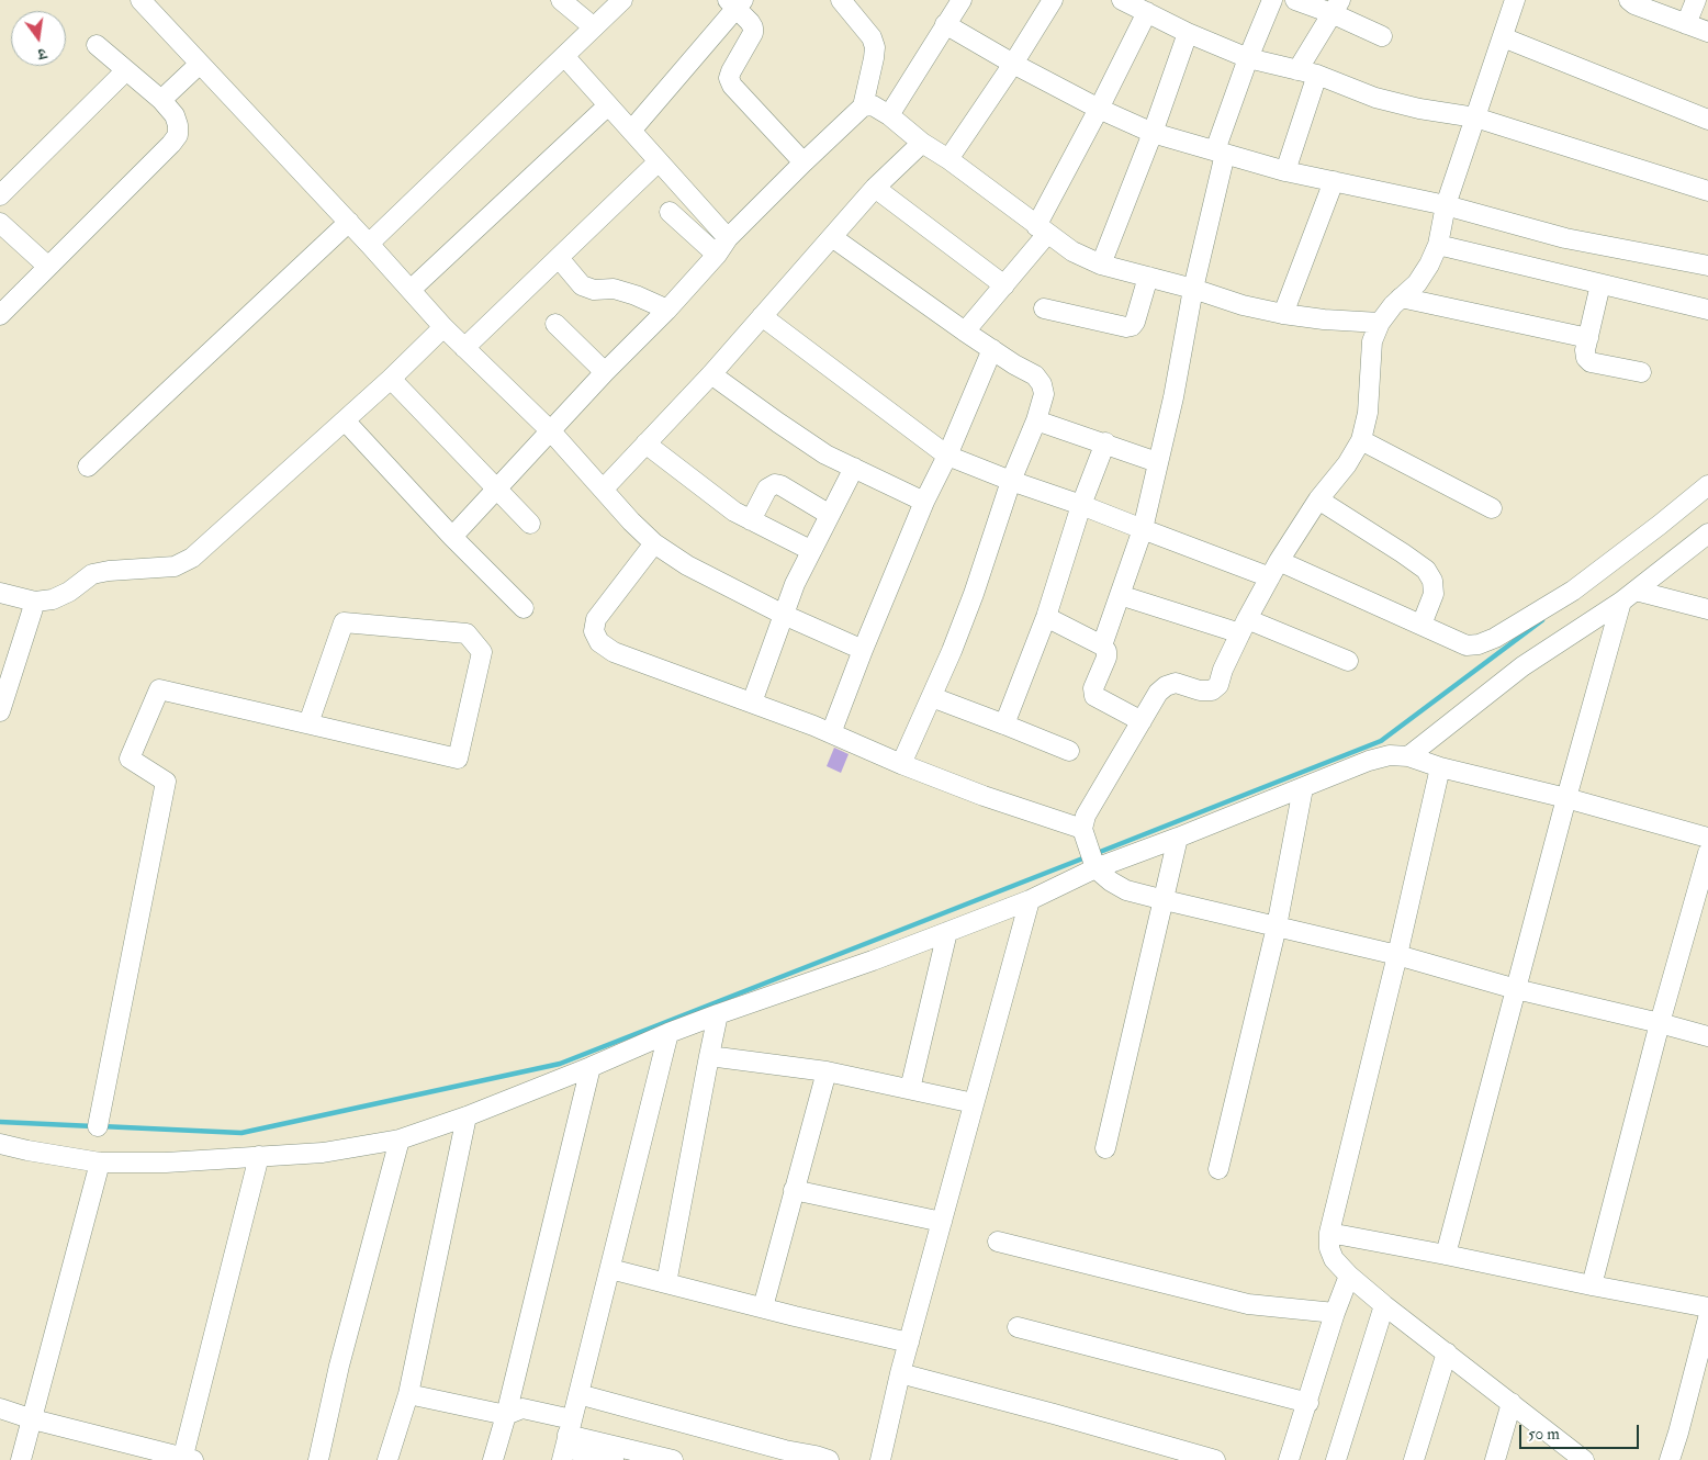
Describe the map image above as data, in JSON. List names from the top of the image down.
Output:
{
  "scale_bar": "50 m",
  "north": "bottom"
}
